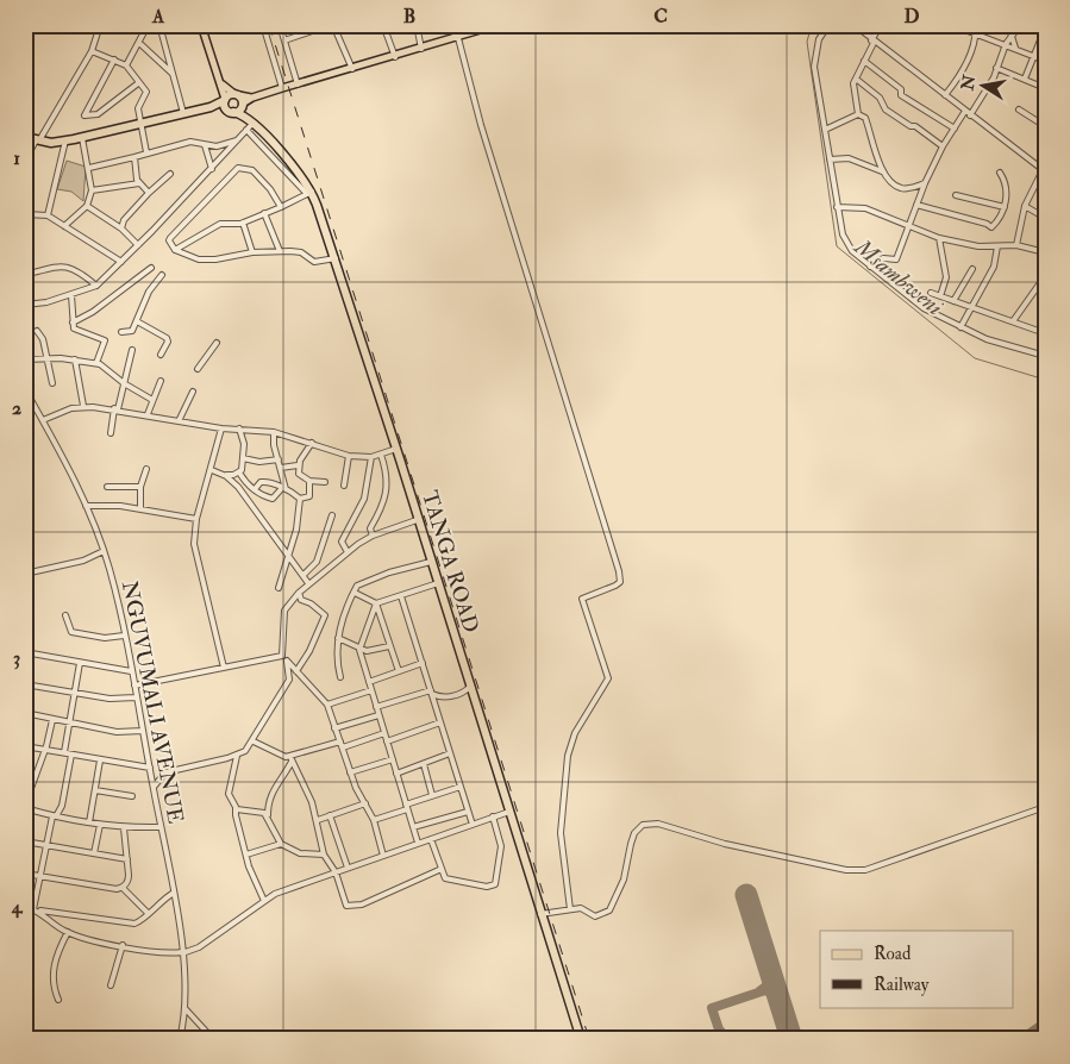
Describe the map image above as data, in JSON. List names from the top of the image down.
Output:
{
  "streets": {
    "highway": ["TANGA ROAD"],
    "street": ["NGUVUMALI AVENUE"]
  },
  "water": ["Msambweni"],
  "legend": ["Road", "Railway"],
  "north": "left",
  "grid": {
    "columns": [
      "A",
      "B",
      "C",
      "D"
    ],
    "rows": [
      "1",
      "2",
      "3",
      "4"
    ]
  }
}
